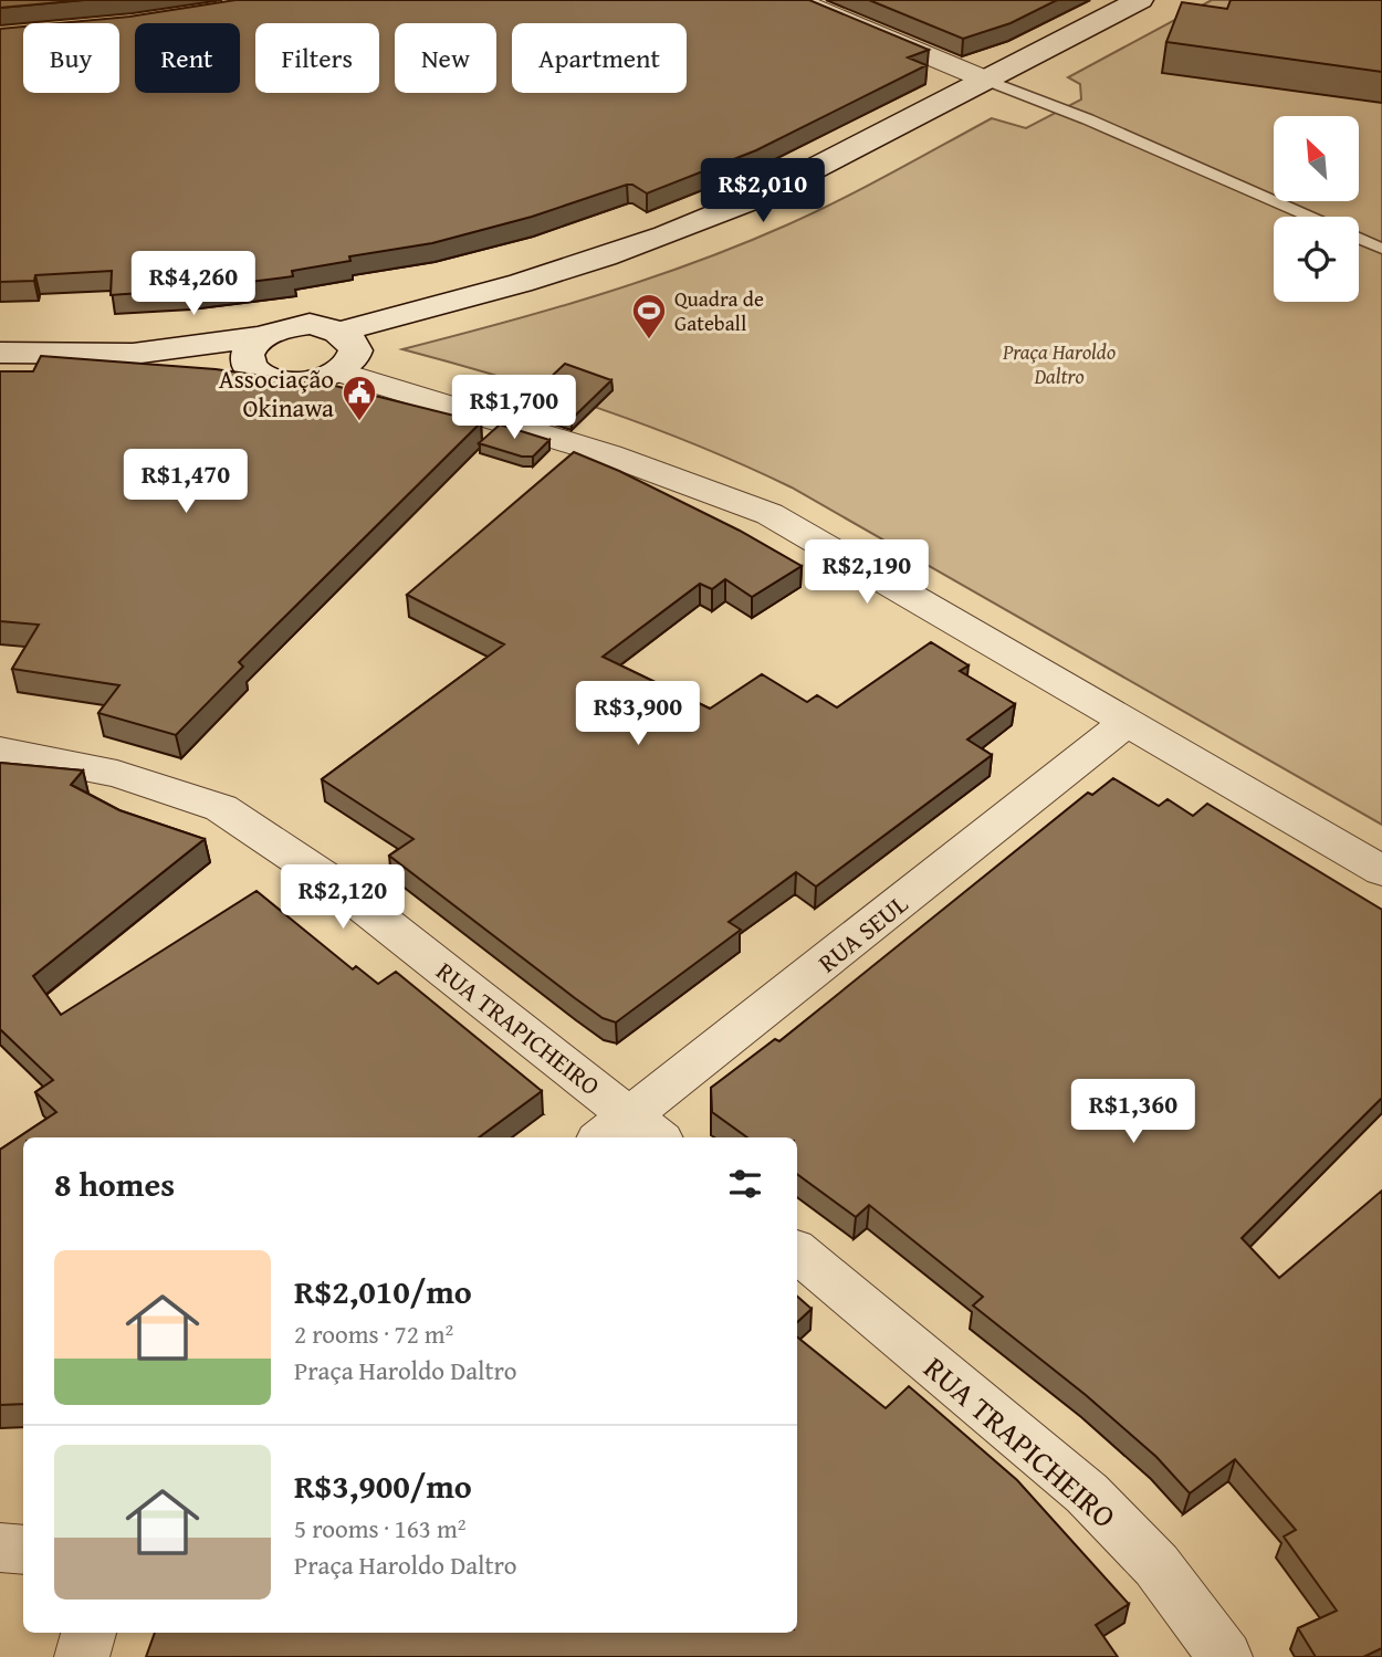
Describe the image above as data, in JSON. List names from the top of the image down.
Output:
{
  "streets": {
    "street": ["RUA SEUL", "RUA TRAPICHEIRO"]
  },
  "crossings": [
    ["RUA SEUL", "RUA TRAPICHEIRO"]
  ],
  "parks": ["Praça Haroldo Daltro"],
  "places": {
    "sports": ["Quadra de Gateball"],
    "public building": ["Associação Okinawa"]
  },
  "north": "top left",
  "page": {
    "chip": [
      "Buy",
      "Rent",
      "Filters",
      "New",
      "Apartment"
    ],
    "price": [
      "R$2,010",
      "R$4,260",
      "R$1,700",
      "R$1,470",
      "R$2,190",
      "R$3,900",
      "R$2,120",
      "R$1,360"
    ],
    "heading": "8 homes",
    "list": [
      {
        "name": "R$2,010/mo",
        "note": "2 rooms · 72 m² · Praça Haroldo Daltro"
      },
      {
        "name": "R$3,900/mo",
        "note": "5 rooms · 163 m² · Praça Haroldo Daltro"
      }
    ]
  }
}
